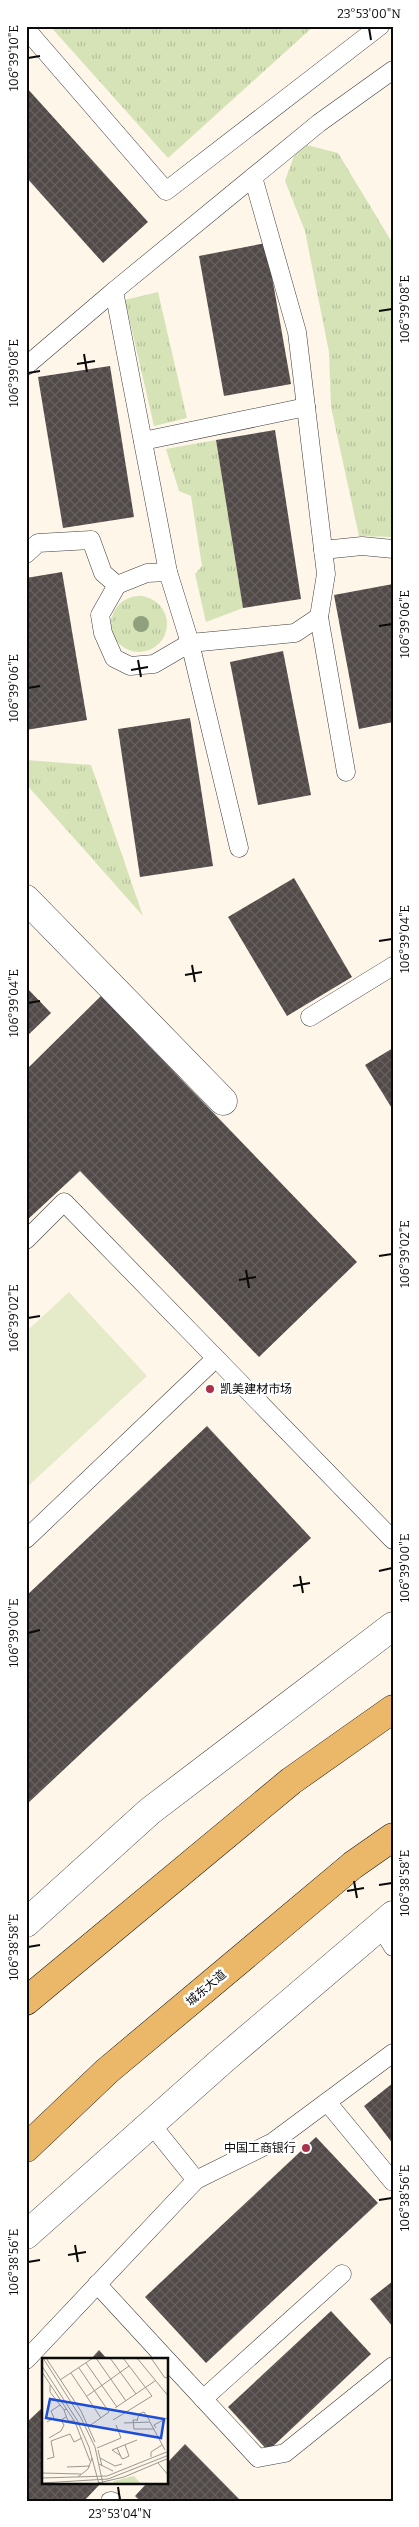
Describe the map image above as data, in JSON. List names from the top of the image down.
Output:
{
  "streets": {
    "main road": ["城东大道"]
  },
  "places": ["凯美建材市场", "中国工商银行"],
  "coordinates": [
    "23°53'00\"N",
    "106°39'10\"E",
    "106°39'08\"E",
    "106°39'06\"E",
    "106°39'04\"E",
    "106°39'02\"E",
    "106°39'00\"E",
    "106°38'58\"E",
    "106°38'56\"E",
    "23°53'04\"N"
  ]
}
